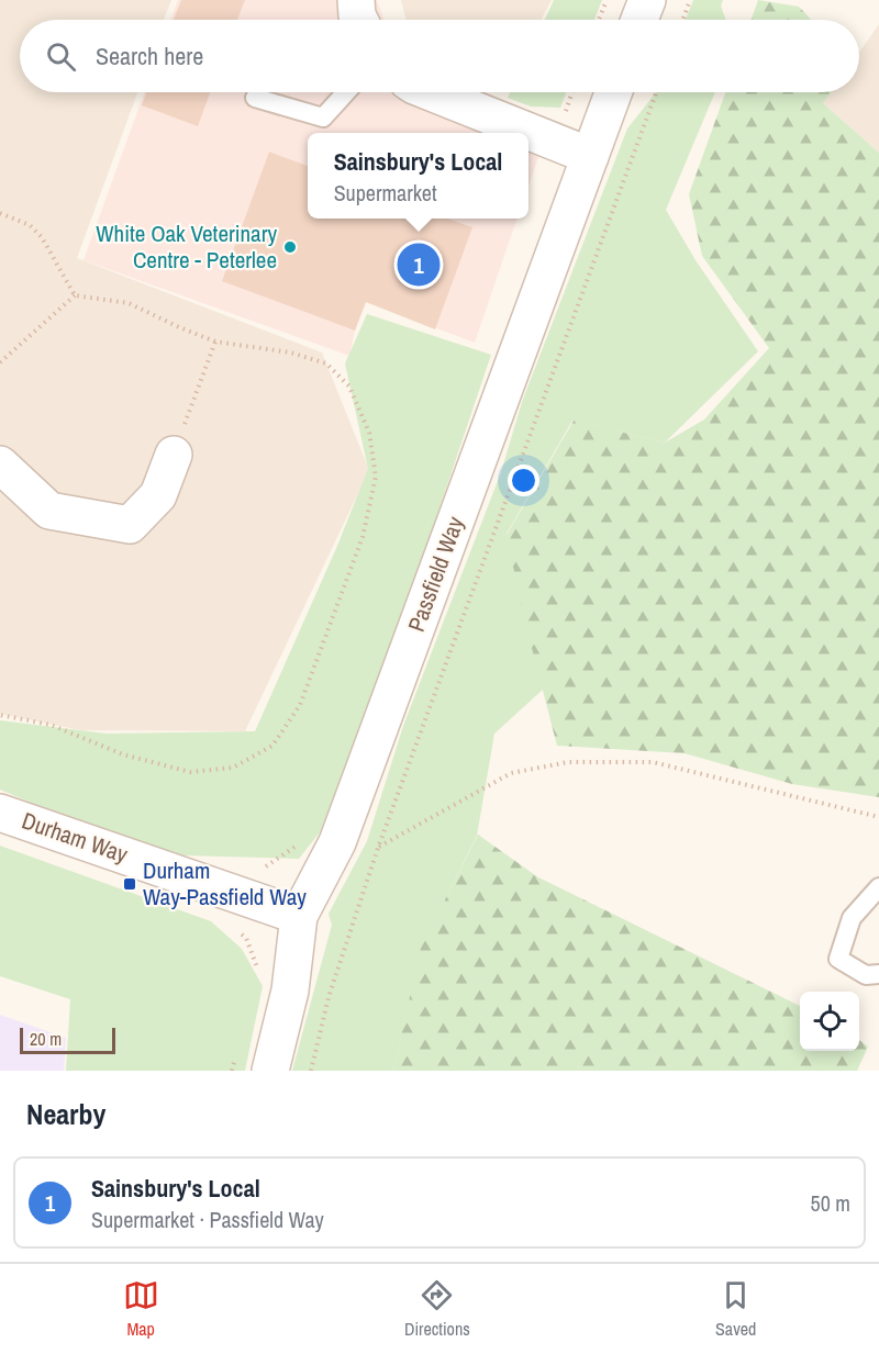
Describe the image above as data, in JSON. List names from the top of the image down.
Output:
{
  "streets": {
    "street": ["Passfield Way", "Durham Way"]
  },
  "crossings": [
    ["Passfield Way", "Durham Way"]
  ],
  "places": {
    "other": ["White Oak Veterinary Centre - Peterlee"],
    "transit": ["Durham Way-Passfield Way"]
  },
  "scale_bar": "20 m",
  "page": {
    "search": "Search here",
    "popup": ["Sainsbury's Local", "Supermarket"],
    "pins": "1",
    "scale": "20 m",
    "heading": "Nearby",
    "list": [
      {
        "mark": "1",
        "name": "Sainsbury's Local",
        "note": "Supermarket · Passfield Way",
        "value": "50 m"
      }
    ],
    "nav": ["Map", "Directions", "Saved"]
  }
}
